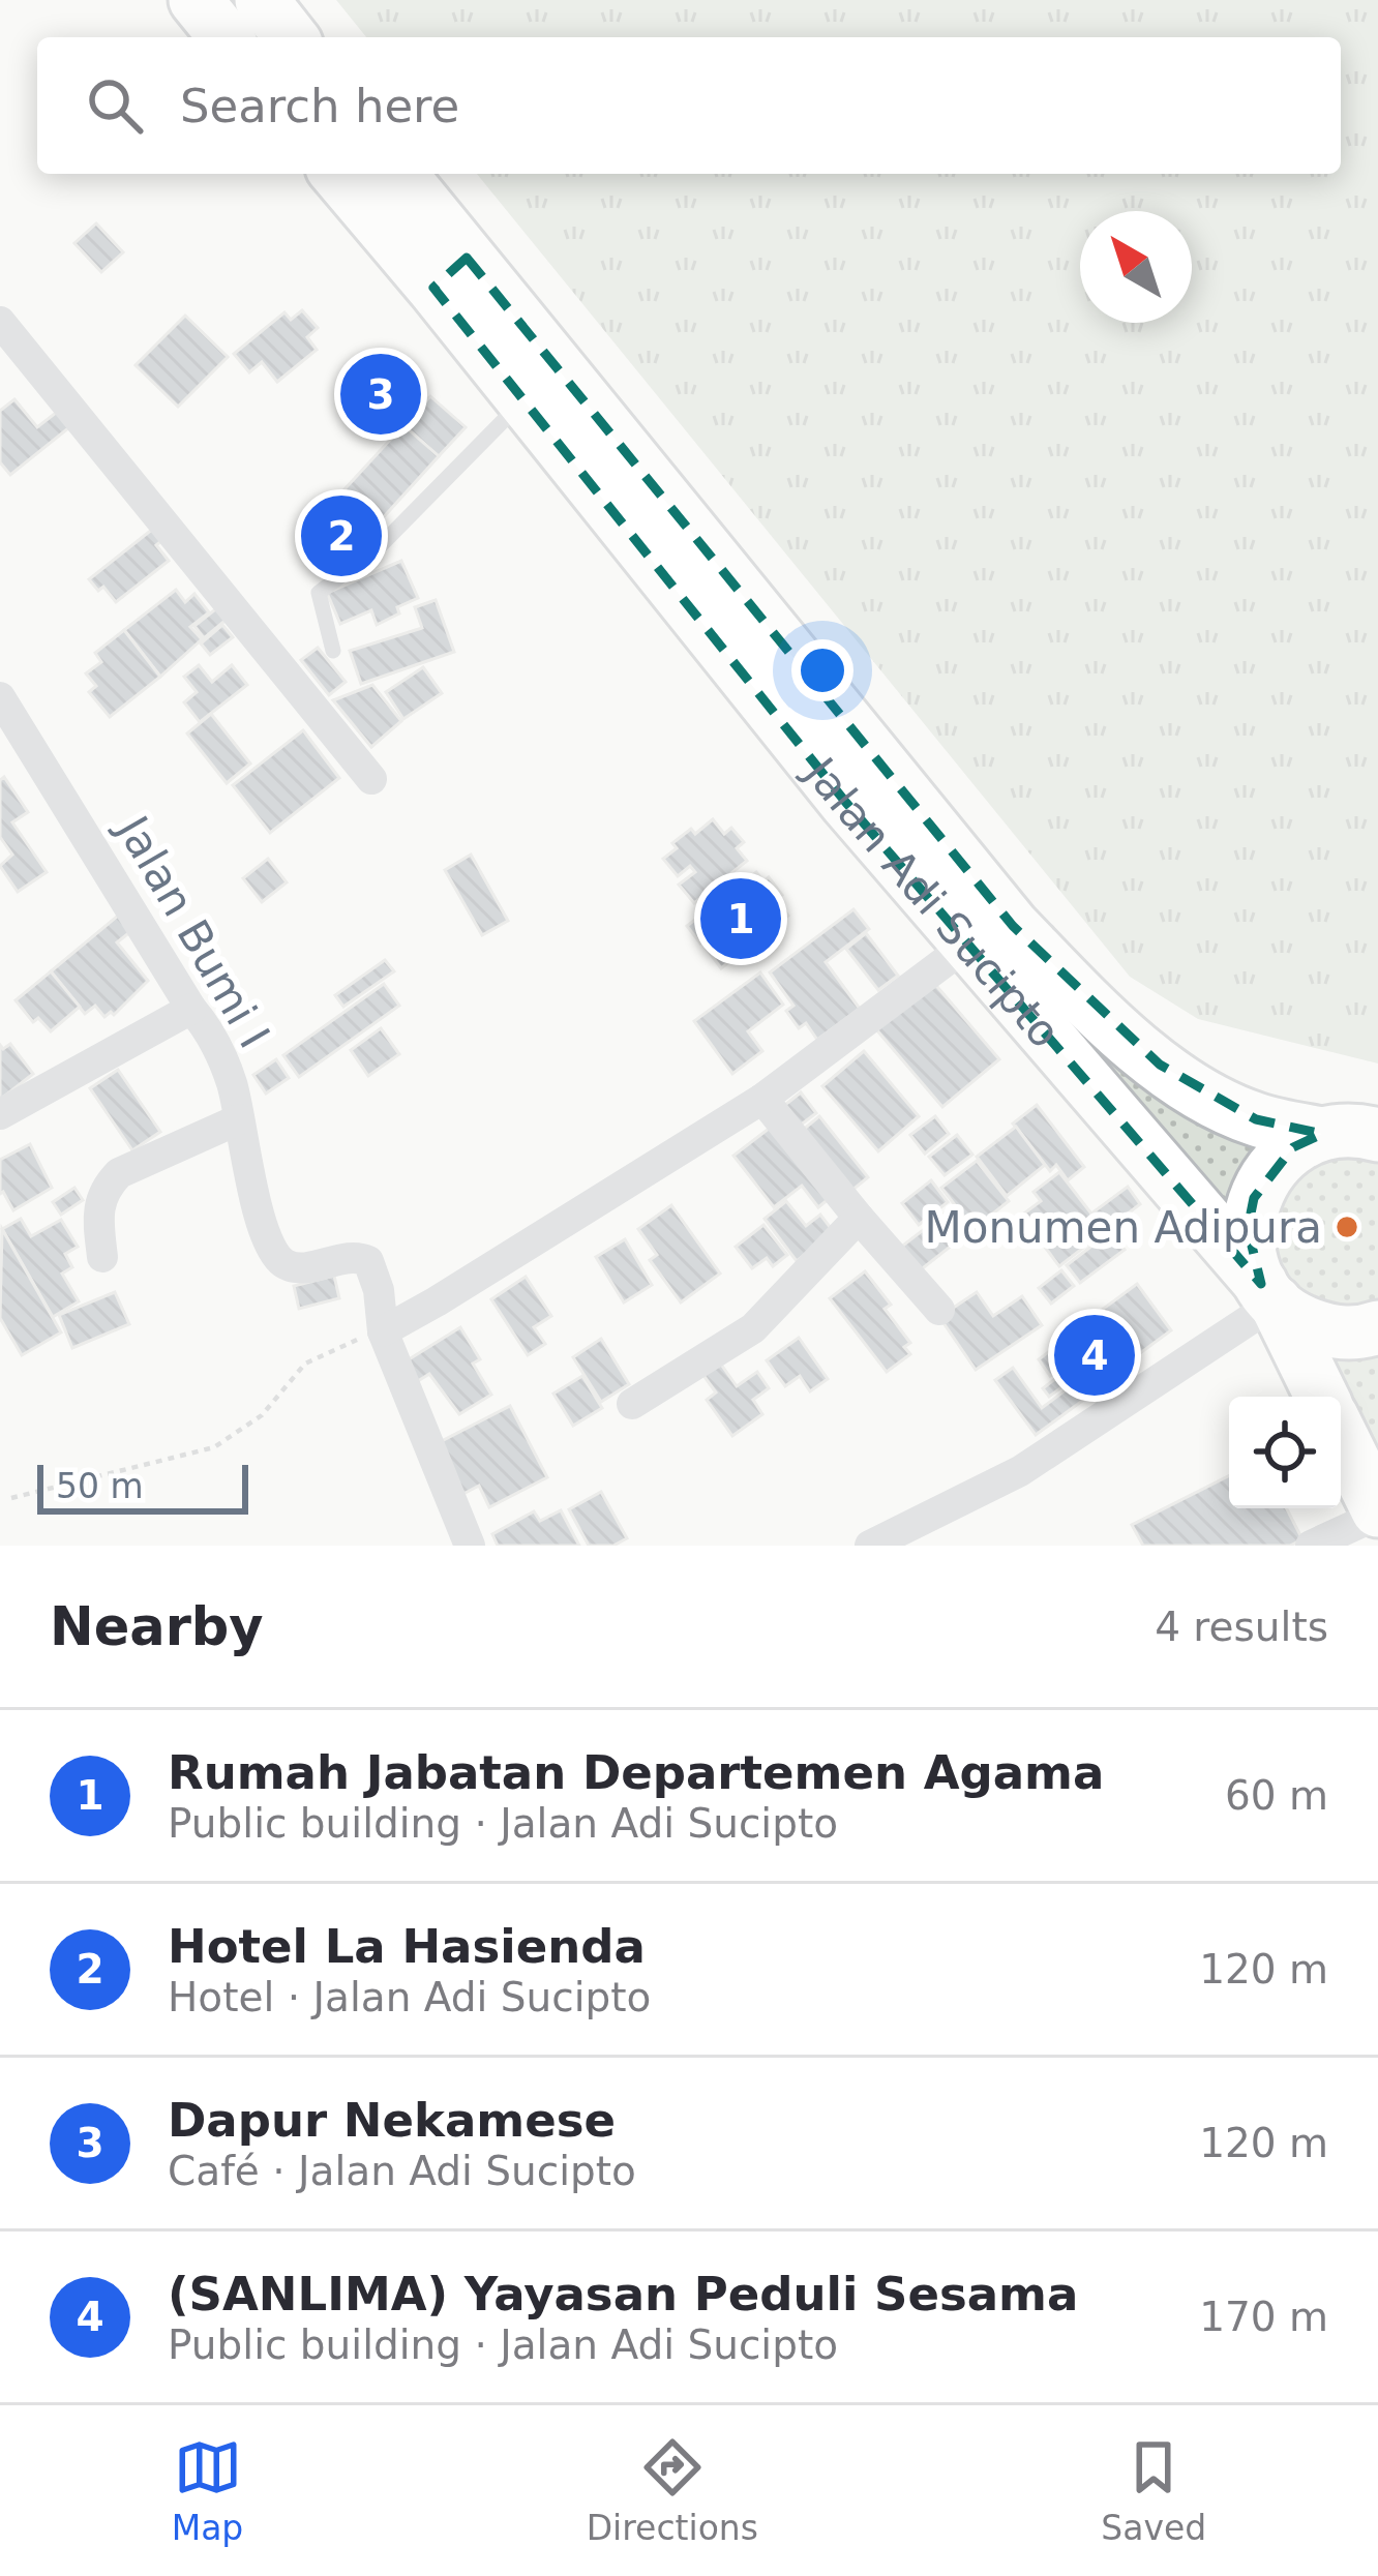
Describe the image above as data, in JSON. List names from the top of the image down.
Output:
{
  "streets": {
    "highway": ["Jalan Adi Sucipto"],
    "street": ["Jalan Bumi I"]
  },
  "places": ["Monumen Adipura"],
  "scale_bar": "50 m",
  "north": "top left",
  "page": {
    "search": "Search here",
    "pins": [
      "3",
      "2",
      "1",
      "4"
    ],
    "scale": "50 m",
    "heading": ["Nearby", "4 results"],
    "list": [
      {
        "mark": "1",
        "name": "Rumah Jabatan Departemen Agama",
        "note": "Public building · Jalan Adi Sucipto",
        "value": "60 m"
      },
      {
        "mark": "2",
        "name": "Hotel La Hasienda",
        "note": "Hotel · Jalan Adi Sucipto",
        "value": "120 m"
      },
      {
        "mark": "3",
        "name": "Dapur Nekamese",
        "note": "Café · Jalan Adi Sucipto",
        "value": "120 m"
      },
      {
        "mark": "4",
        "name": "(SANLIMA) Yayasan Peduli Sesama",
        "note": "Public building · Jalan Adi Sucipto",
        "value": "170 m"
      }
    ],
    "nav": ["Map", "Directions", "Saved"]
  }
}
